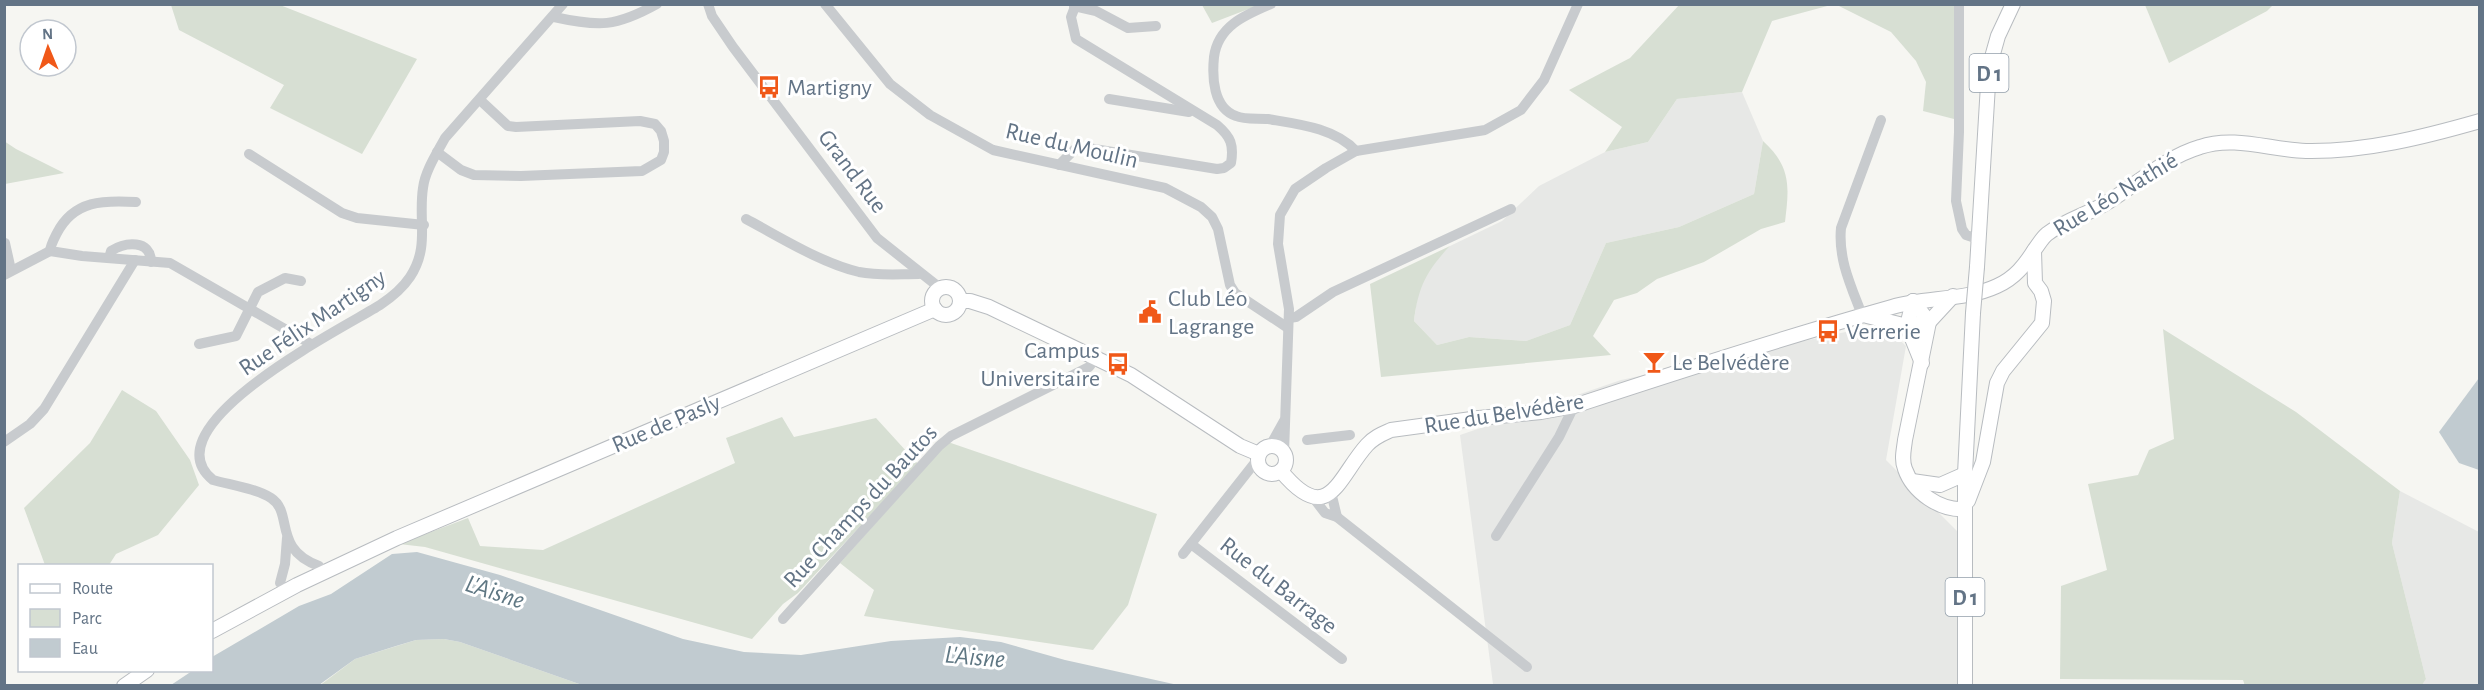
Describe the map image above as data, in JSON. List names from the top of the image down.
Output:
{
  "streets": {
    "main road": [
      "D 1",
      "Rue Léo Nathié",
      "Rue du Belvédère",
      "Rue de Pasly"
    ],
    "street": [
      "Rue du Moulin",
      "Grand Rue",
      "Rue Félix Martigny",
      "Rue Champs du Bautos",
      "Rue du Barrage"
    ]
  },
  "crossings": [
    ["D 1", "Rue Léo Nathié"],
    ["Grand Rue", "Rue de Pasly"],
    ["Rue Félix Martigny", "Rue de Pasly"]
  ],
  "water": ["L'Aisne"],
  "places": {
    "bus stop": ["Martigny", "Verrerie", "Campus Universitaire"],
    "public building": ["Club Léo Lagrange"],
    "bar": ["Le Belvédère"]
  },
  "legend": ["Route", "Parc", "Eau"],
  "north": "top"
}
